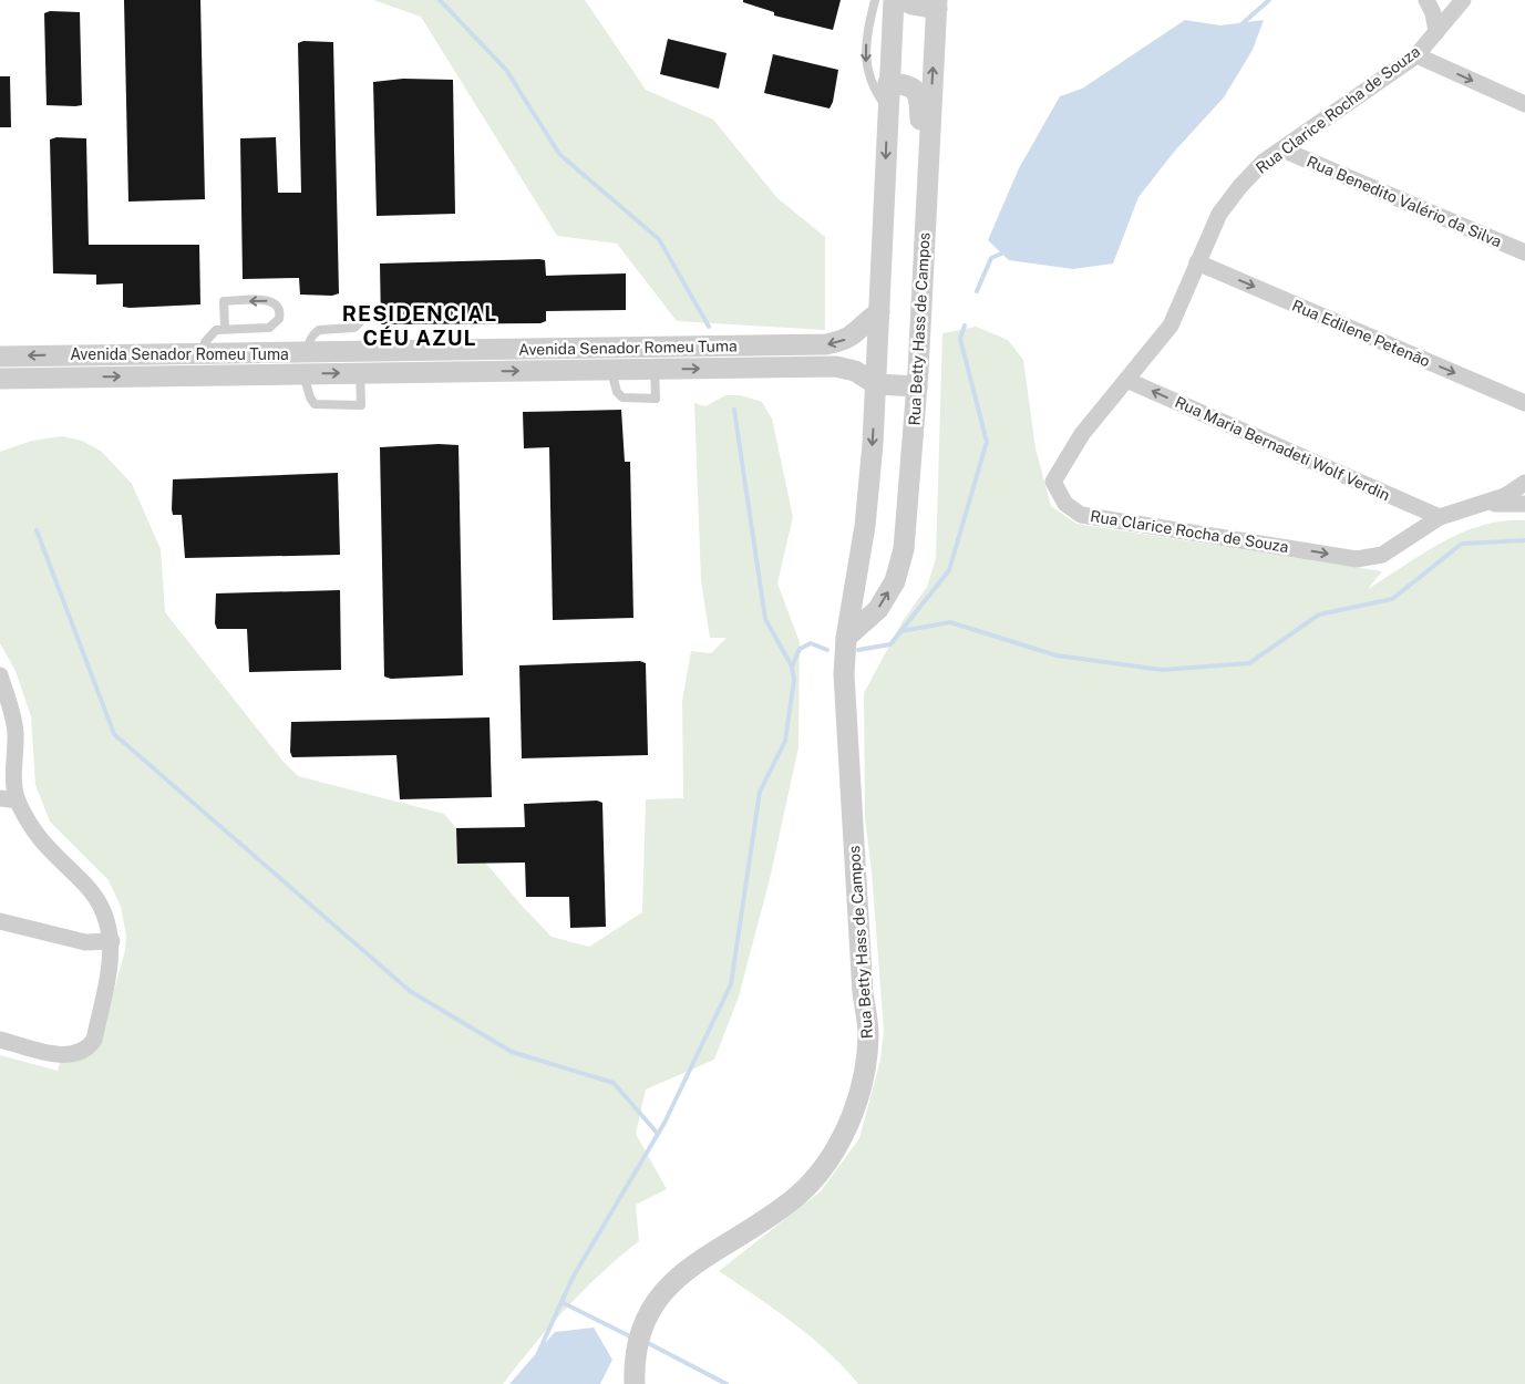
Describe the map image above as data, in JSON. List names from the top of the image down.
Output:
{
  "streets": {
    "street": [
      "Rua Clarice Rocha de Souza",
      "Rua Benedito Valério da Silva",
      "Rua Betty Hass de Campos",
      "Rua Edilene Petenão",
      "Avenida Senador Romeu Tuma",
      "Rua Maria Bernadeti Wolf Verdin"
    ]
  },
  "crossings": [
    ["Rua Clarice Rocha de Souza", "Rua Benedito Valério da Silva"],
    ["Rua Clarice Rocha de Souza", "Rua Edilene Petenão"],
    ["Rua Clarice Rocha de Souza", "Rua Maria Bernadeti Wolf Verdin"],
    ["Rua Betty Hass de Campos", "Avenida Senador Romeu Tuma"]
  ],
  "one_way": ["Rua Edilene Petenão", "Rua Maria Bernadeti Wolf Verdin"],
  "districts": ["RESIDENCIAL CÉU AZUL"]
}
